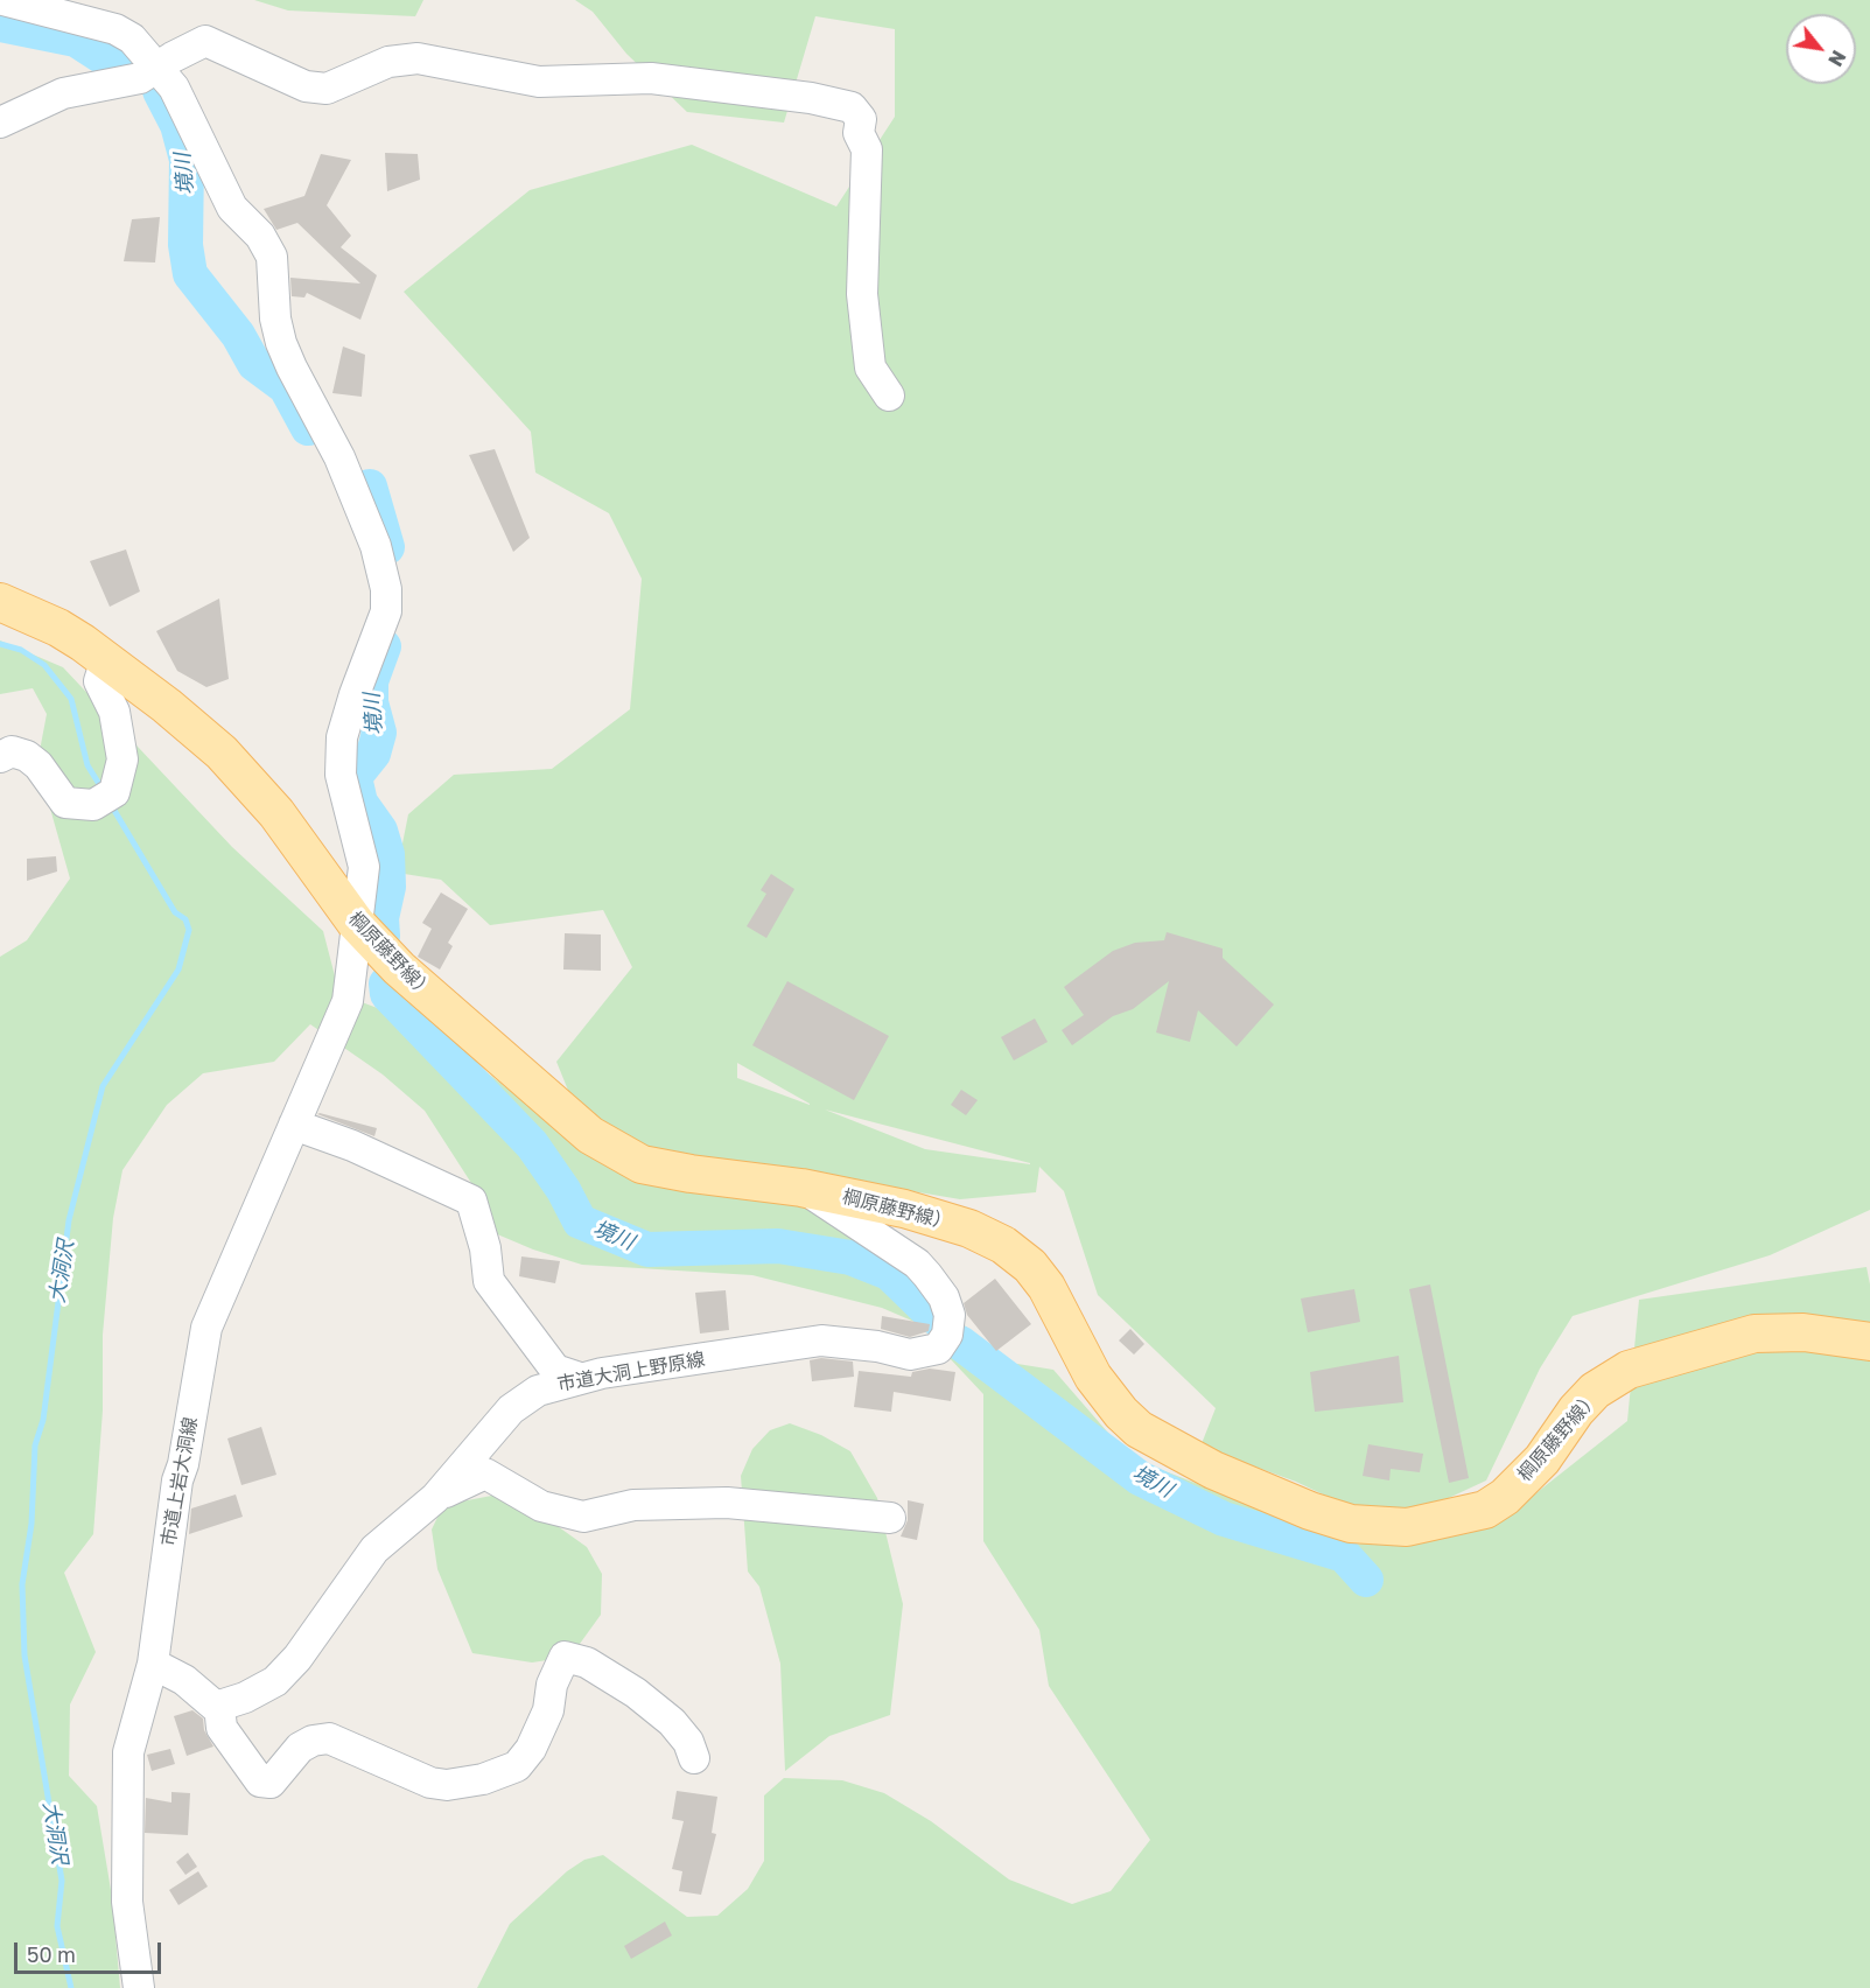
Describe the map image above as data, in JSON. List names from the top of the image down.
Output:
{
  "streets": {
    "main road": ["棡原藤野線）"],
    "street": ["市道大洞上野原線", "市道上岩大洞線"]
  },
  "crossings": [
    ["棡原藤野線）", "市道大洞上野原線"],
    ["棡原藤野線）", "市道上岩大洞線"]
  ],
  "water": ["境川", "大洞沢"],
  "scale_bar": "50 m",
  "north": "bottom right"
}
